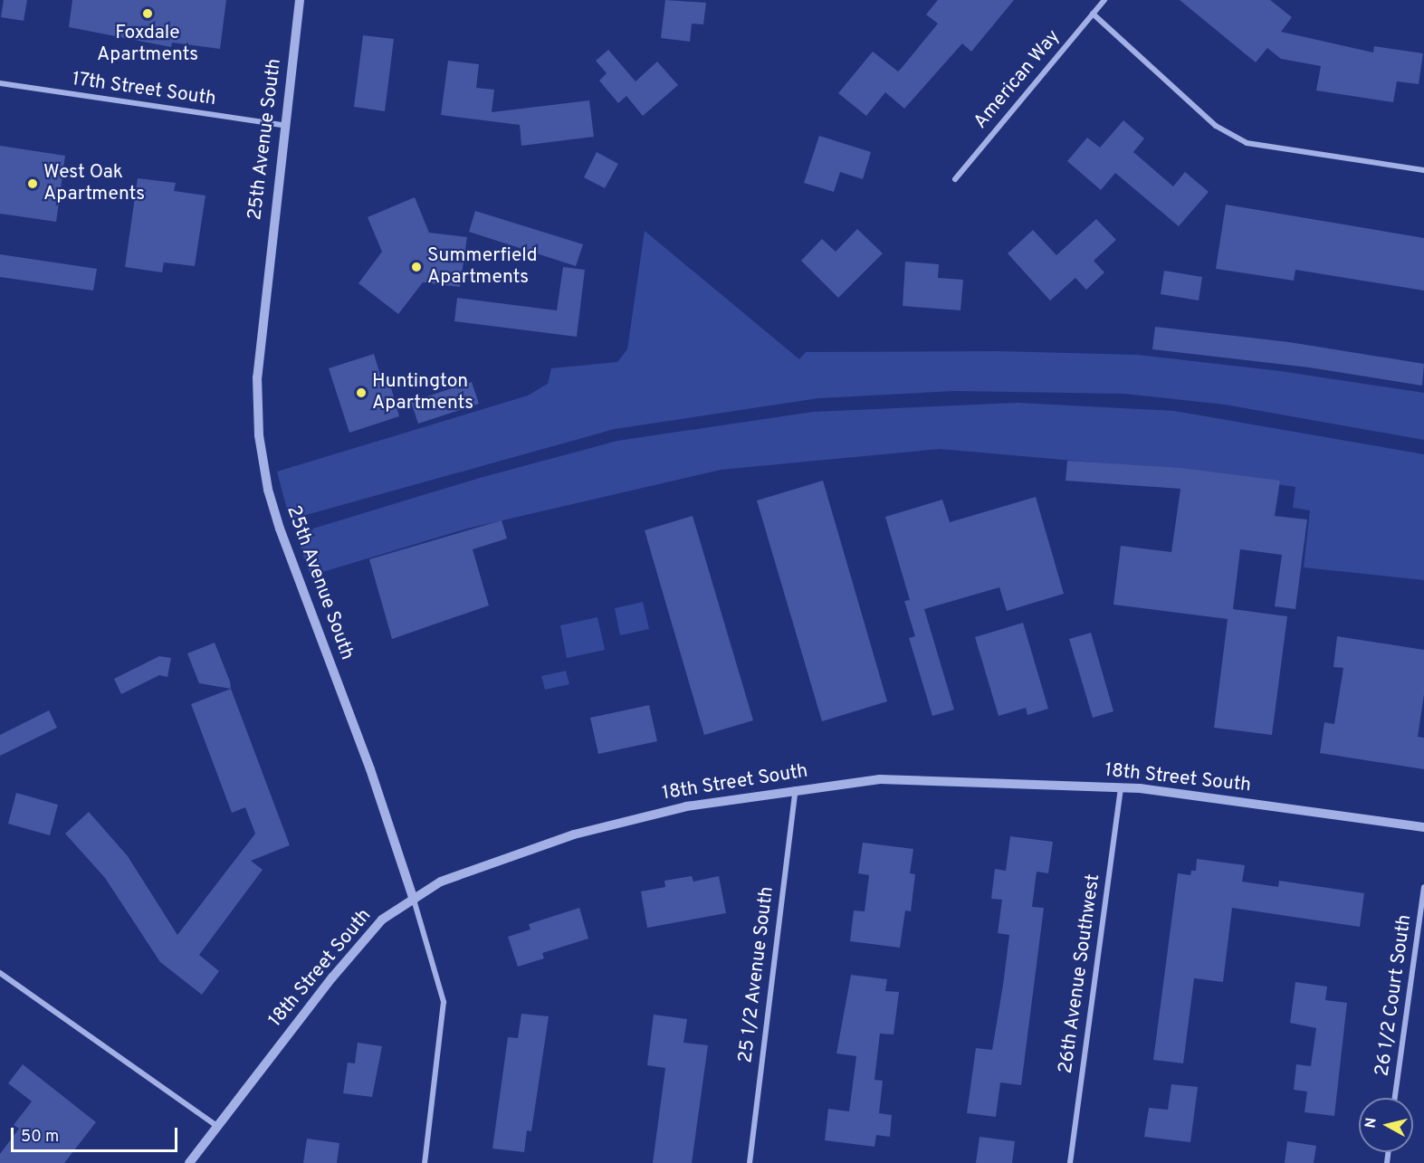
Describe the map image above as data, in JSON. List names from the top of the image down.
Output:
{
  "streets": {
    "street": [
      "American Way",
      "17th Street South",
      "25th Avenue South",
      "18th Street South",
      "26th Avenue Southwest",
      "25 1/2 Avenue South",
      "26 1/2 Court South"
    ]
  },
  "crossings": [
    ["17th Street South", "25th Avenue South"],
    ["25th Avenue South", "18th Street South"],
    ["18th Street South", "26th Avenue Southwest"],
    ["18th Street South", "25 1/2 Avenue South"]
  ],
  "places": [
    "Foxdale Apartments",
    "West Oak Apartments",
    "Summerfield Apartments",
    "Huntington Apartments"
  ],
  "scale_bar": "50 m",
  "north": "left"
}
